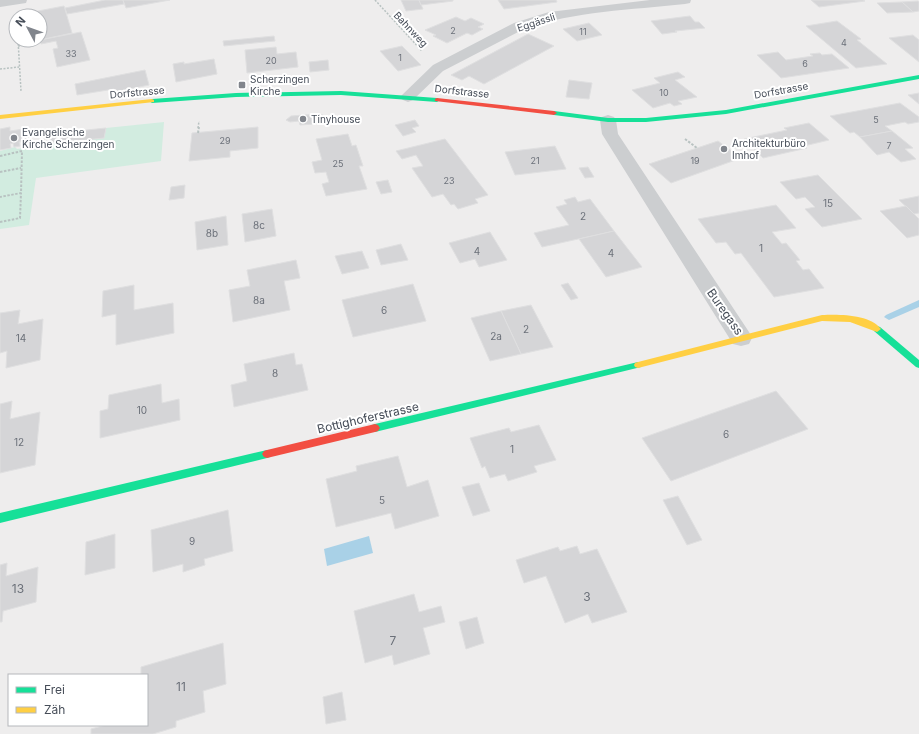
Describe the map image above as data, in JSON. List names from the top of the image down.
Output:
{
  "streets": {
    "main road": ["Dorfstrasse", "Buregass", "Bottighoferstrasse"],
    "street": ["Eggässli"],
    "path": ["Bahnweg"]
  },
  "crossings": [
    ["Eggässli", "Bahnweg"],
    ["Eggässli", "Dorfstrasse"],
    ["Dorfstrasse", "Buregass"],
    ["Buregass", "Bottighoferstrasse"]
  ],
  "places": {
    "transit": ["Scherzingen Kirche"],
    "other": ["Tinyhouse", "Evangelische Kirche Scherzingen", "Architekturbüro Imhof"]
  },
  "house_numbers": [
    "2",
    "11",
    "4",
    "33",
    "1",
    "20",
    "6",
    "10",
    "5",
    "29",
    "7",
    "21",
    "19",
    "25",
    "23",
    "15",
    "2",
    "8c",
    "8b",
    "1",
    "4",
    "4",
    "8a",
    "6",
    "2",
    "2a",
    "14",
    "8",
    "10",
    "6",
    "12",
    "1",
    "5",
    "9",
    "13",
    "3",
    "7",
    "11"
  ],
  "legend": ["Frei", "Zäh"],
  "north": "top left"
}
